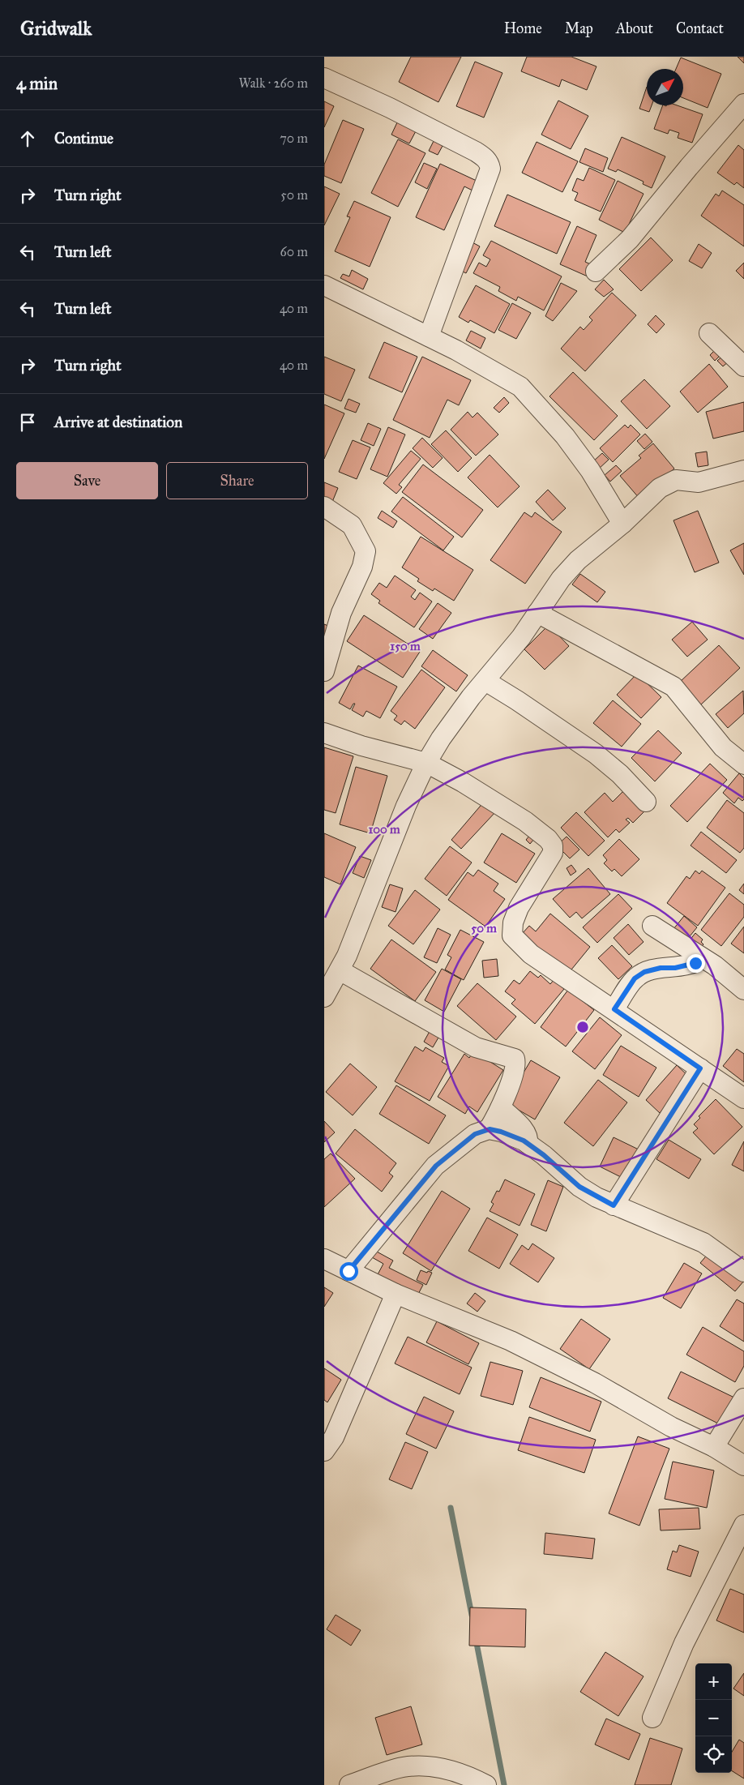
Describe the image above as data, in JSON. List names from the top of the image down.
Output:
{
  "north": "top right",
  "page": {
    "header": "Gridwalk",
    "nav": [
      "Home",
      "Map",
      "About",
      "Contact"
    ],
    "heading": ["4 min", "Walk · 260 m"],
    "list": [
      ["Continue", "70 m"],
      ["Turn right", "50 m"],
      ["Turn left", "60 m"],
      ["Turn left", "40 m"],
      ["Turn right", "40 m"],
      "Arrive at destination"
    ],
    "buttons": ["Save", "Share"],
    "map_buttons": ["+", "−"]
  },
  "rings": ["150 m", "100 m", "50 m"]
}
